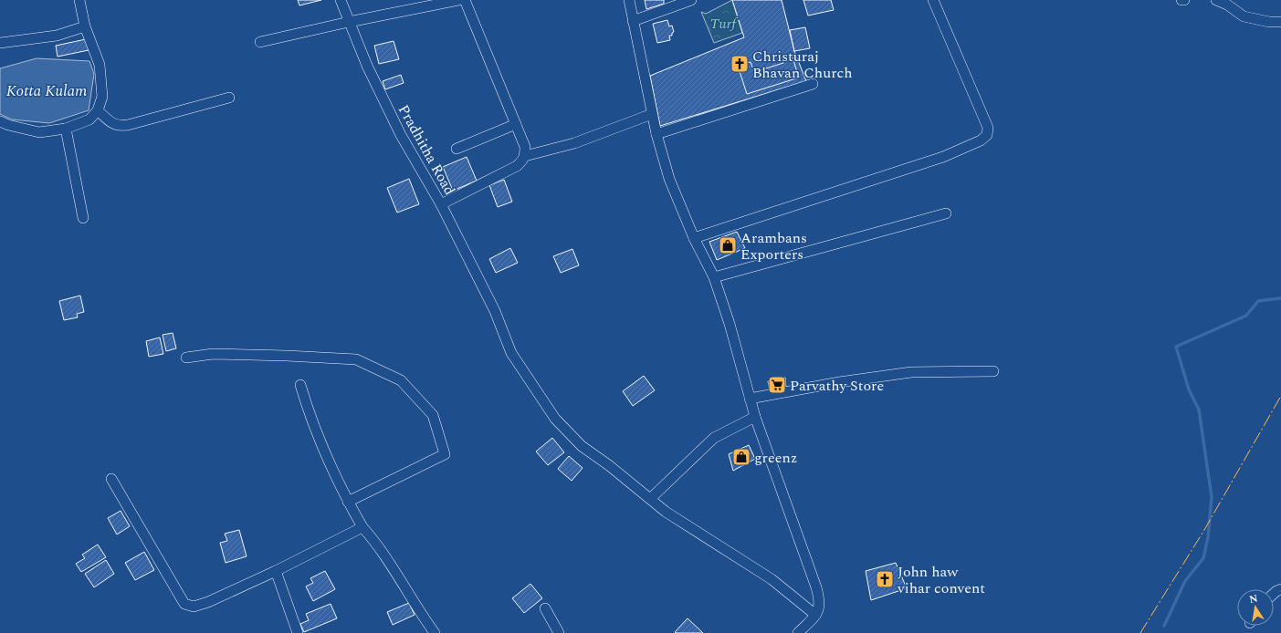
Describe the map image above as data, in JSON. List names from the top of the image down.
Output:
{
  "streets": {
    "street": ["Pradhitha Road"]
  },
  "water": ["Kotta Kulam"],
  "parks": ["Turf"],
  "places": {
    "church": ["Christuraj Bhavan Church", "John haw vihar convent"],
    "shop": ["Arambans Exporters", "greenz"],
    "supermarket": ["Parvathy Store"]
  },
  "north": "top"
}
